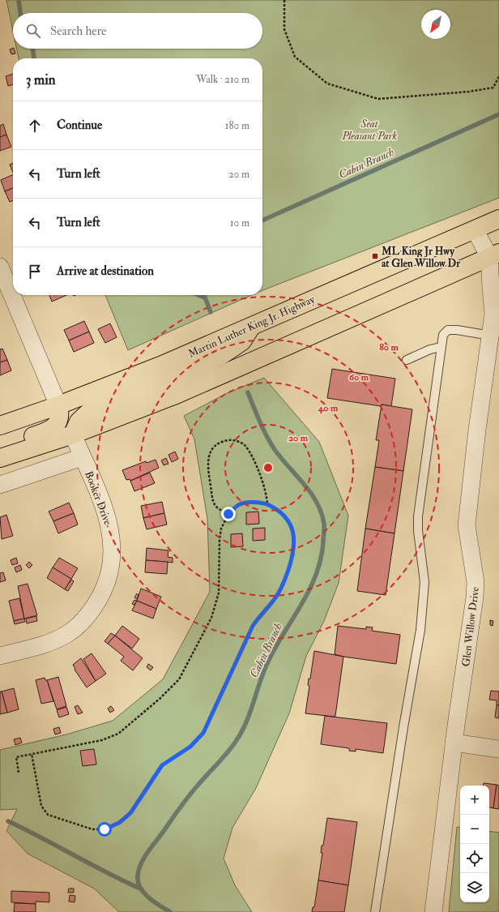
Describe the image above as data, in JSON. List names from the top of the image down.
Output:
{
  "streets": {
    "main road": ["Martin Luther King Jr. Highway"],
    "street": ["Booker Drive", "Glen Willow Drive"]
  },
  "crossings": [
    ["Martin Luther King Jr. Highway", "Glen Willow Drive"]
  ],
  "water": ["Cabin Branch"],
  "parks": ["Seat Pleasant Park"],
  "places": {
    "transit": ["ML King Jr Hwy at Glen Willow Dr"]
  },
  "north": "bottom left",
  "page": {
    "search": "Search here",
    "heading": ["3 min", "Walk · 210 m"],
    "list": [
      ["Continue", "180 m"],
      ["Turn left", "20 m"],
      ["Turn left", "10 m"],
      "Arrive at destination"
    ],
    "map_buttons": ["+", "−"]
  },
  "rings": [
    "80 m",
    "60 m",
    "40 m",
    "20 m"
  ]
}
